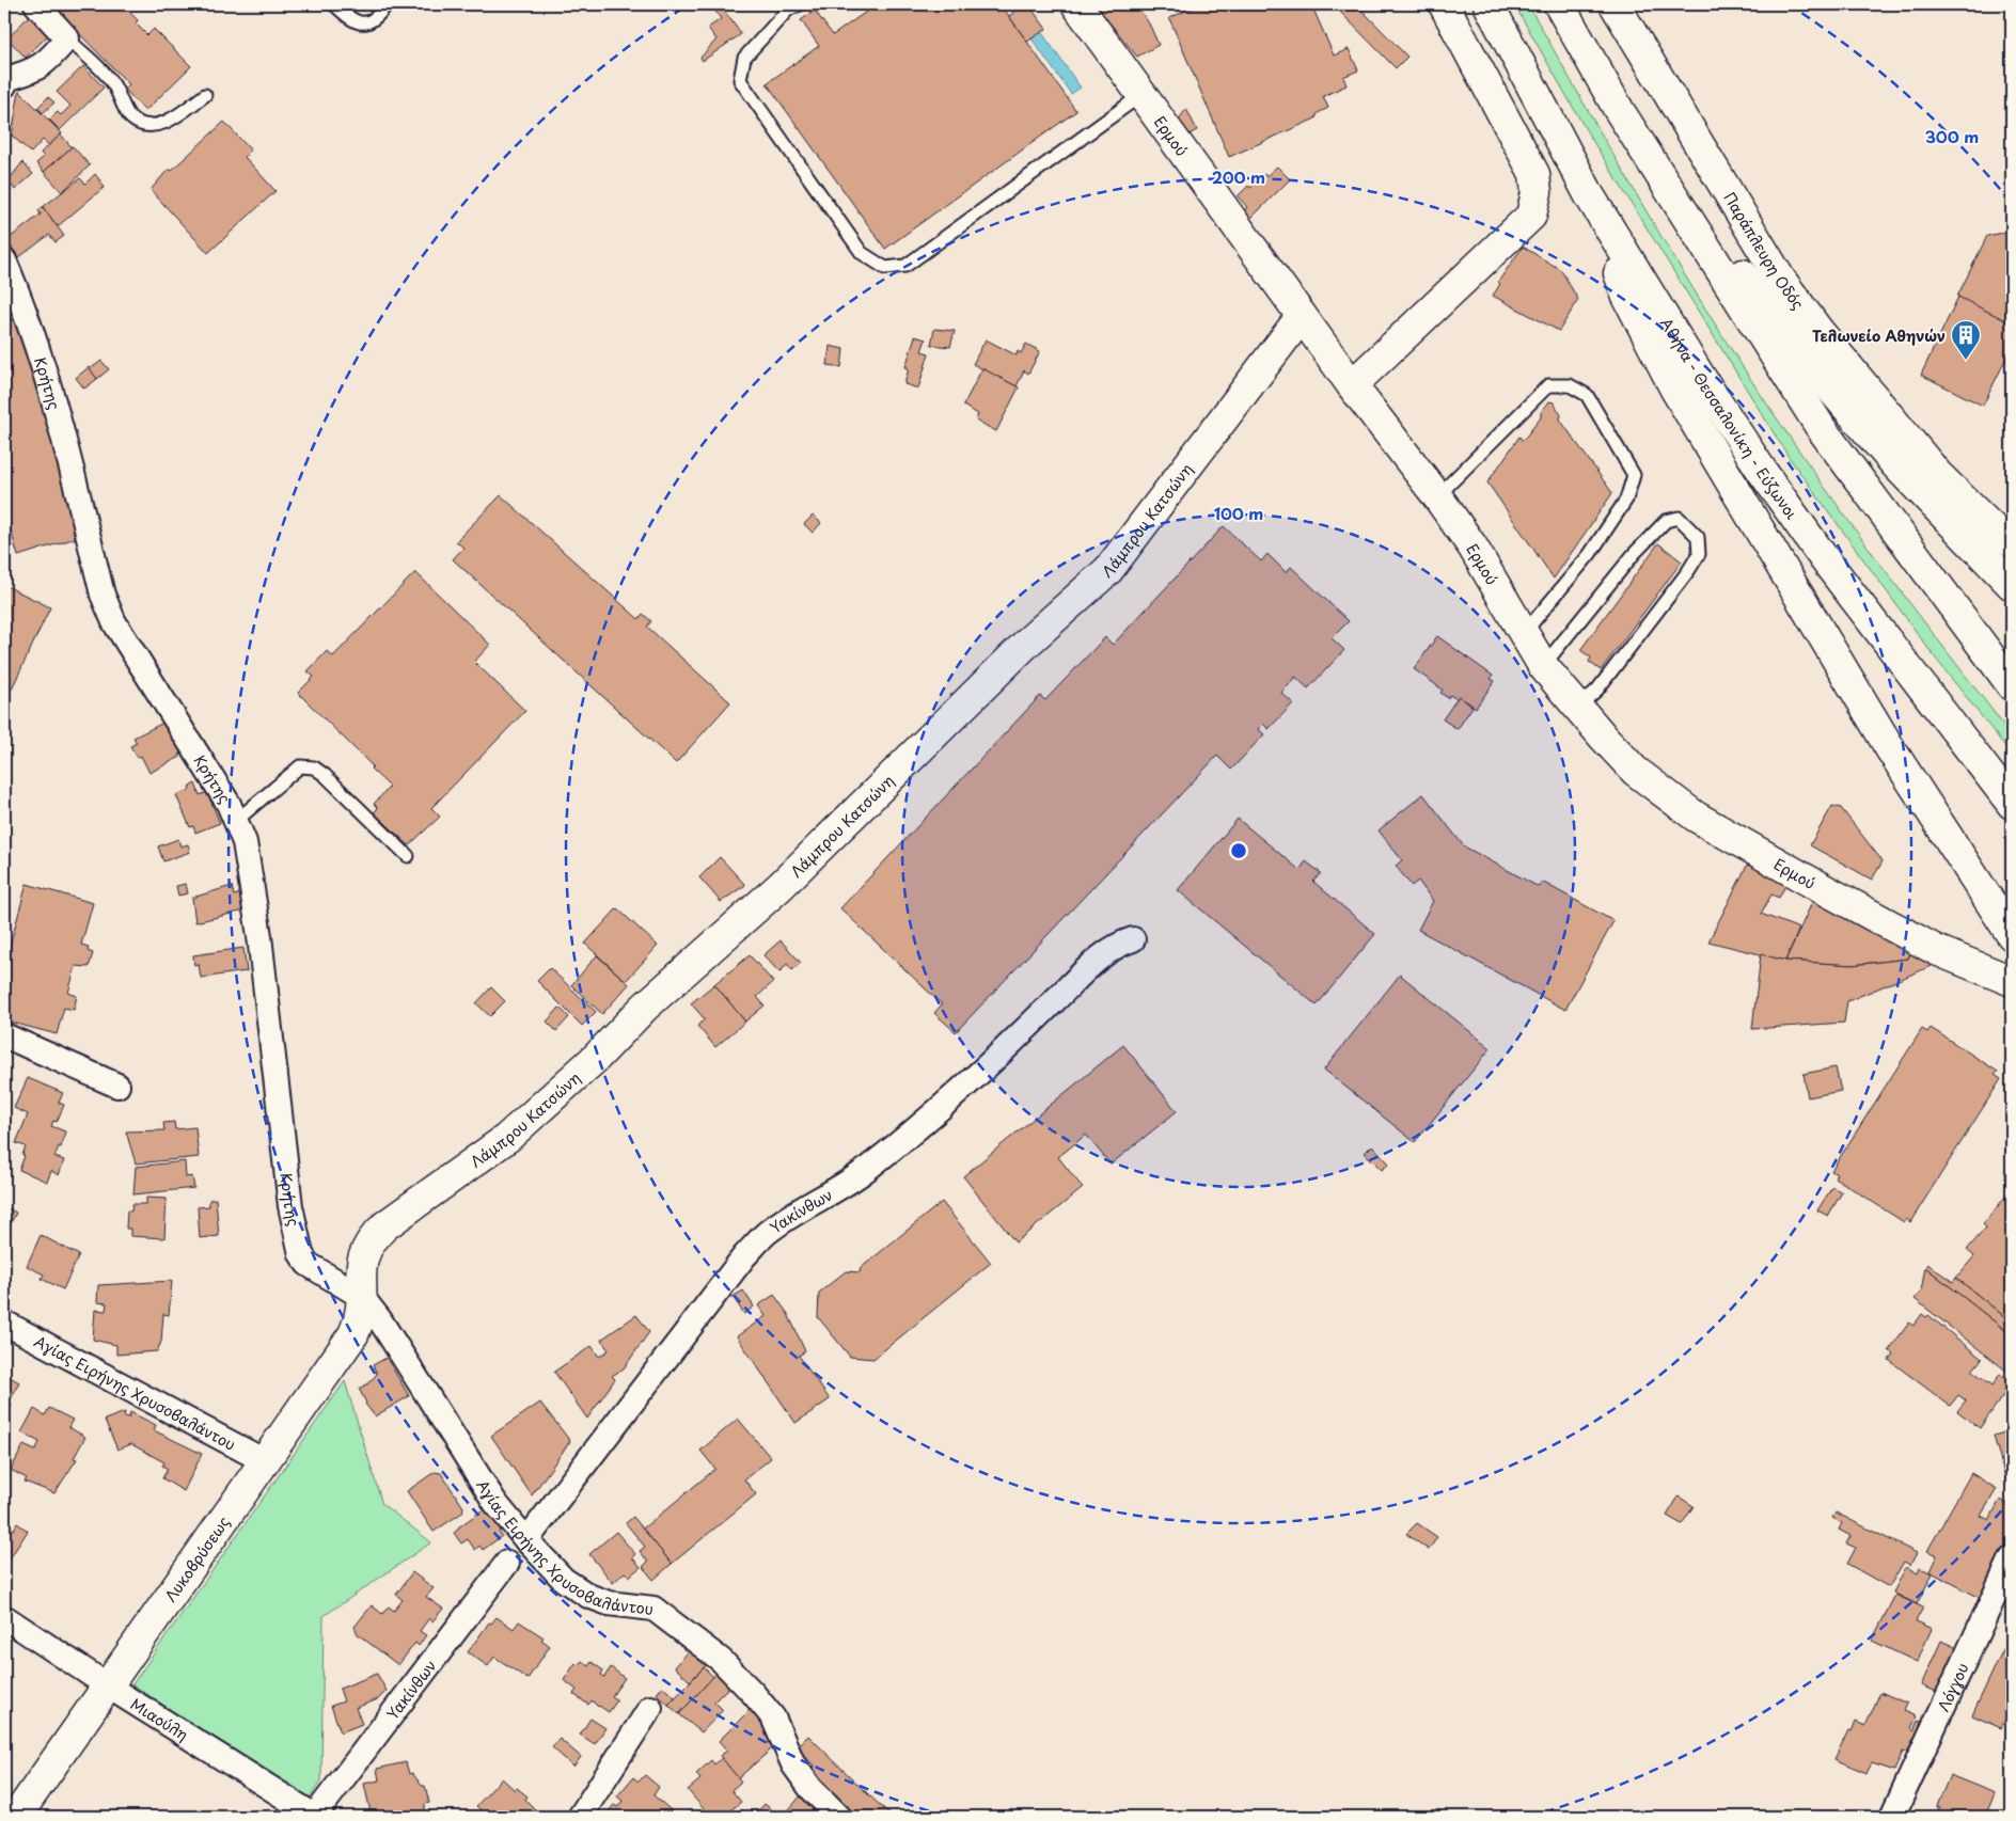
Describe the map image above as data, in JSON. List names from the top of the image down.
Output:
{
  "streets": {
    "main road": [
      "Ερμού",
      "Παράπλευρη Οδός",
      "Αθήνα - Θεσσαλονίκη - Εύζωνοι",
      "Λάμπρου Κατσώνη",
      "Λυκοβρύσεως"
    ],
    "street": [
      "Κρήτης",
      "Υακίνθων",
      "Αγίας Ειρήνης Χρυσοβαλάντου",
      "Λόγγου",
      "Μιαούλη"
    ]
  },
  "crossings": [
    ["Ερμού", "Λάμπρου Κατσώνη"],
    ["Κρήτης", "Λάμπρου Κατσώνη"],
    ["Κρήτης", "Αγίας Ειρήνης Χρυσοβαλάντου"],
    ["Κρήτης", "Λυκοβρύσεως"],
    ["Λάμπρου Κατσώνη", "Αγίας Ειρήνης Χρυσοβαλάντου"],
    ["Λάμπρου Κατσώνη", "Λυκοβρύσεως"],
    ["Υακίνθων", "Αγίας Ειρήνης Χρυσοβαλάντου"],
    ["Υακίνθων", "Μιαούλη"],
    ["Αγίας Ειρήνης Χρυσοβαλάντου", "Λυκοβρύσεως"],
    ["Λυκοβρύσεως", "Μιαούλη"]
  ],
  "places": {
    "building": ["Τελωνείο Αθηνών"]
  },
  "rings": ["300 m", "200 m", "100 m"]
}
